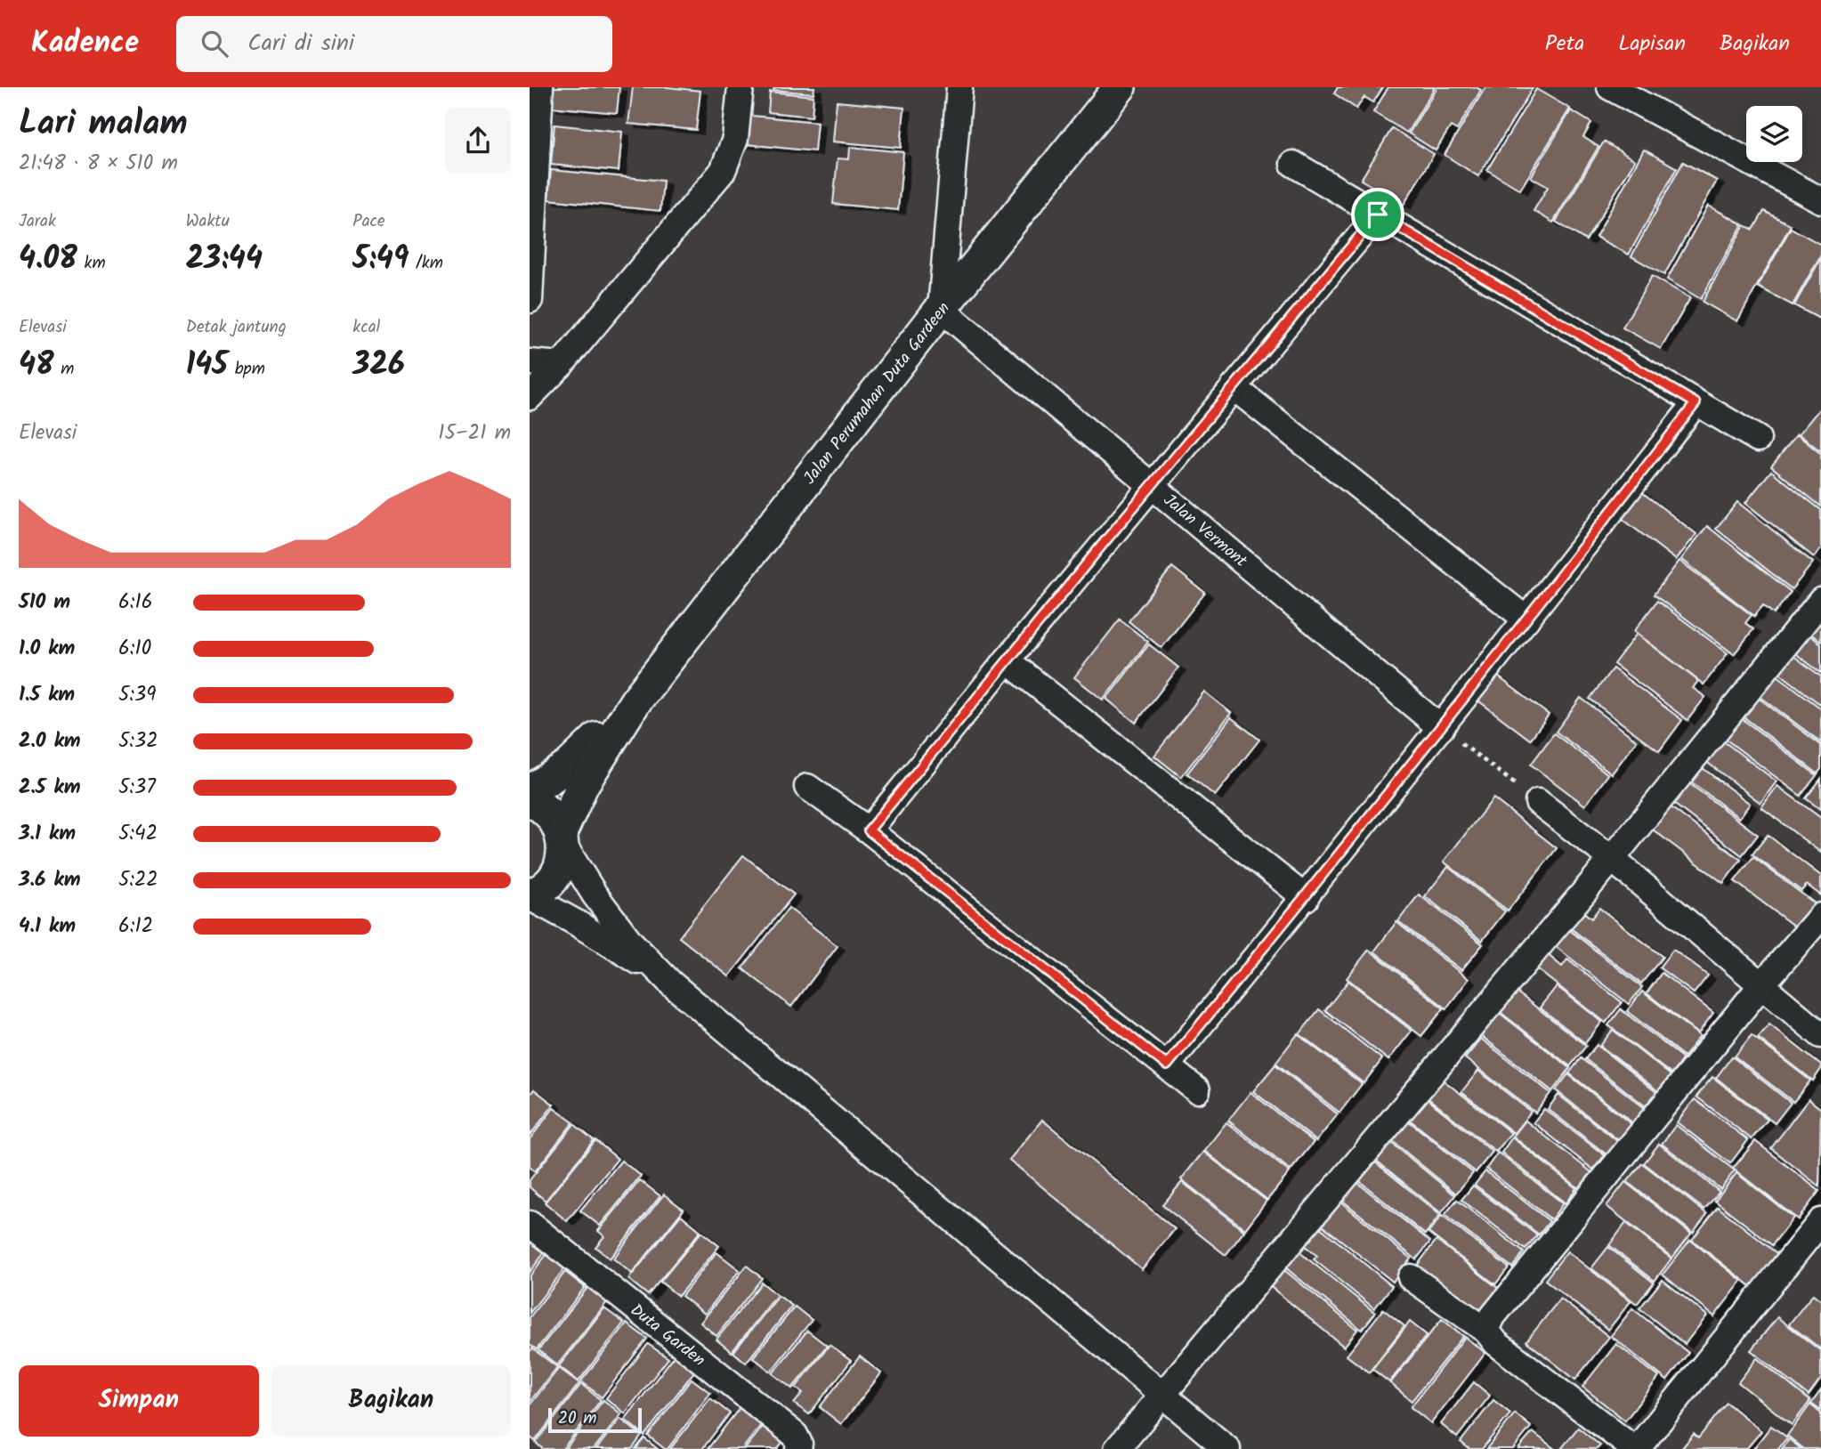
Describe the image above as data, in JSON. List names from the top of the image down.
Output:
{
  "streets": {
    "street": ["Jalan Perumahan Duta Gardeen", "Jalan Vermont", "Duta Garden"]
  },
  "crossings": [
    ["Jalan Perumahan Duta Gardeen", "Jalan Vermont"]
  ],
  "scale_bar": "20 m",
  "page": {
    "header": "Kadence",
    "search": "Cari di sini",
    "nav": ["Peta", "Lapisan", "Bagikan"],
    "heading": ["Lari malam", "21:48 · 8 × 510 m"],
    "stats": [
      ["Jarak", "4.08 km"],
      ["Waktu", "23:44"],
      ["Pace", "5:49 /km"],
      ["Elevasi", "48 m"],
      ["Detak jantung", "145 bpm"],
      ["kcal", "326"]
    ],
    "chart": ["Elevasi", "15–21 m"],
    "list": [
      {
        "name": "510 m",
        "note": "6:16"
      },
      {
        "name": "1.0 km",
        "note": "6:10"
      },
      {
        "name": "1.5 km",
        "note": "5:39"
      },
      {
        "name": "2.0 km",
        "note": "5:32"
      },
      {
        "name": "2.5 km",
        "note": "5:37"
      },
      {
        "name": "3.1 km",
        "note": "5:42"
      },
      {
        "name": "3.6 km",
        "note": "5:22"
      },
      {
        "name": "4.1 km",
        "note": "6:12"
      }
    ],
    "buttons": ["Simpan", "Bagikan"],
    "scale": "20 m"
  }
}
